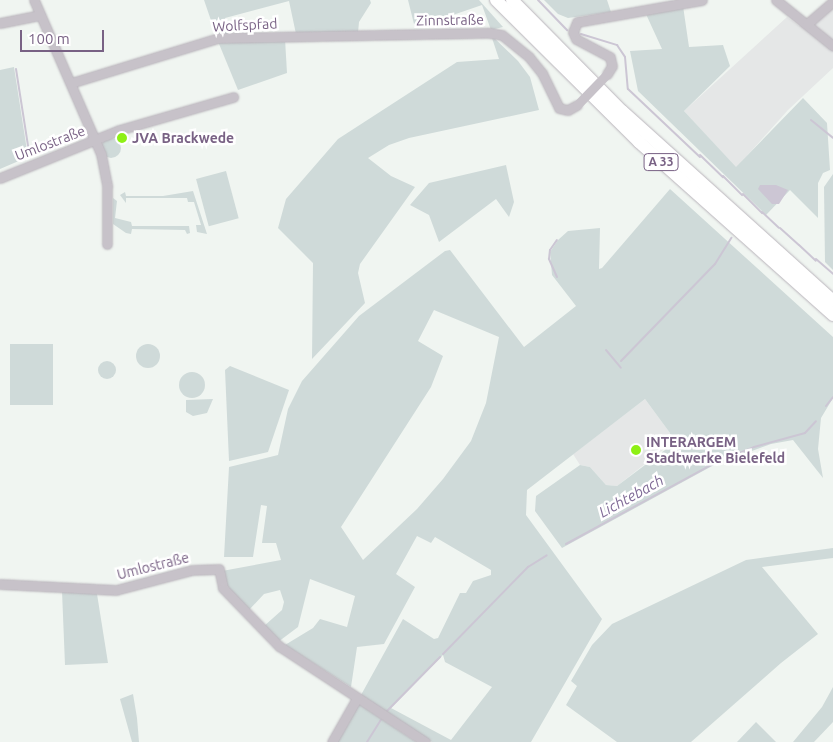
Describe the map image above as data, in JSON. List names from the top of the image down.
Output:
{
  "streets": {
    "highway": ["A 33"],
    "street": ["Zinnstraße", "Wolfspfad", "Umlostraße"]
  },
  "crossings": [
    ["Zinnstraße", "Wolfspfad"]
  ],
  "water": ["Lichtebach"],
  "places": ["JVA Brackwede", "INTERARGEM Stadtwerke Bielefeld"],
  "scale_bar": "100 m"
}
